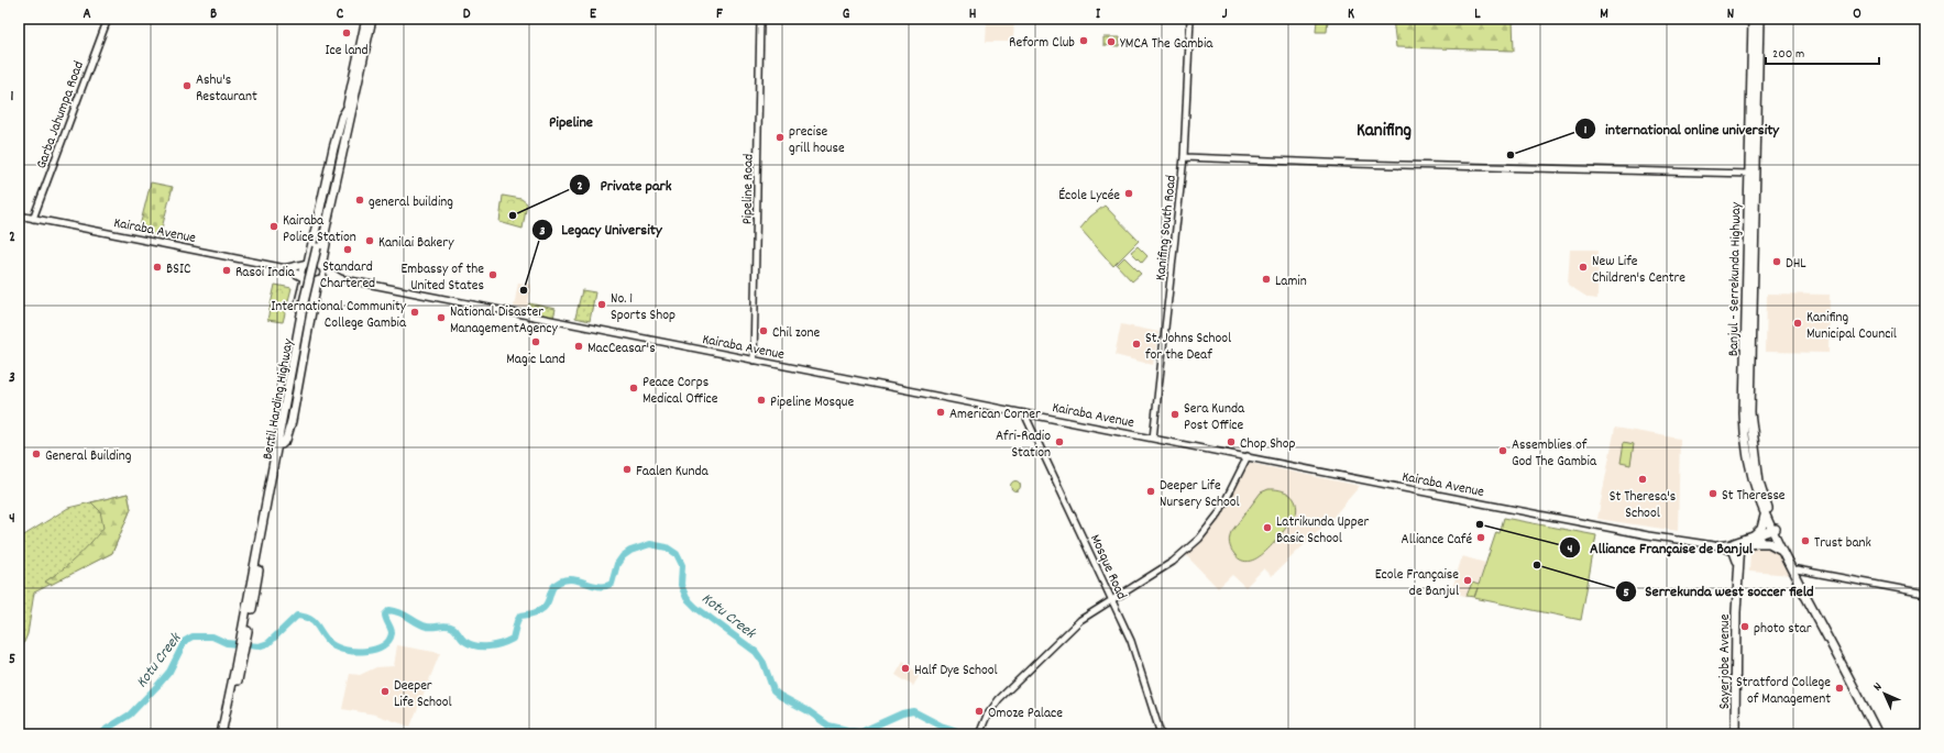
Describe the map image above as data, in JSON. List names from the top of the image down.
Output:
{
  "streets": {
    "main road": ["Banjul - Serrekunda Highway", "Bertil Harding Highway", "Sayerjobe Avenue"],
    "street": [
      "Garba Jahumpa Road",
      "Pipeline Road",
      "Kanifing South Road",
      "Kairaba Avenue",
      "Mosque Road"
    ]
  },
  "crossings": [
    ["Garba Jahumpa Road", "Kairaba Avenue"],
    ["Pipeline Road", "Kairaba Avenue"],
    ["Kanifing South Road", "Kairaba Avenue"],
    ["Kairaba Avenue", "Mosque Road"],
    ["Kairaba Avenue", "Sayerjobe Avenue"]
  ],
  "districts": ["Pipeline", "Kanifing"],
  "water": ["Kotu Creek"],
  "places": [
    "Ice land",
    "Reform Club",
    "YMCA The Gambia",
    "Ashu's Restaurant",
    "precise grill house",
    "international online university",
    "École Lycée",
    "general building",
    "Private park",
    "Kairaba Police Station",
    "Kanilai Bakery",
    "Standard Chartered",
    "DHL",
    "BSIC",
    "New Life Children's Centre",
    "Rasoi India",
    "Embassy of the United States",
    "Lamin",
    "Legacy University",
    "No. 1 Sports Shop",
    "International Community College Gambia",
    "National Disaster ManagementAgency",
    "Kanifing Municipal Council",
    "Chil zone",
    "Magic Land",
    "St. Johns School for the Deaf",
    "MacCeasar's",
    "Peace Corps Medical Office",
    "Pipeline Mosque",
    "American Corner",
    "Sera Kunda Post Office",
    "Afri-Radio Station",
    "Chop Shop",
    "Assemblies of God The Gambia",
    "General Building",
    "Faalen Kunda",
    "St Theresa's School",
    "Deeper Life Nursery School",
    "St Theresse",
    "Alliance Française de Banjul",
    "Latrikunda Upper Basic School",
    "Alliance Café",
    "Trust bank",
    "Serrekunda west soccer field",
    "Ecole Française de Banjul",
    "photo star",
    "Half Dye School",
    "Stratford College of Management",
    "Deeper Life School",
    "Omoze Palace"
  ],
  "scale_bar": "200 m",
  "north": "top left",
  "grid": {
    "columns": [
      "A",
      "B",
      "C",
      "D",
      "E",
      "F",
      "G",
      "H",
      "I",
      "J",
      "K",
      "L",
      "M",
      "N",
      "O"
    ],
    "rows": [
      "1",
      "2",
      "3",
      "4",
      "5"
    ]
  }
}
